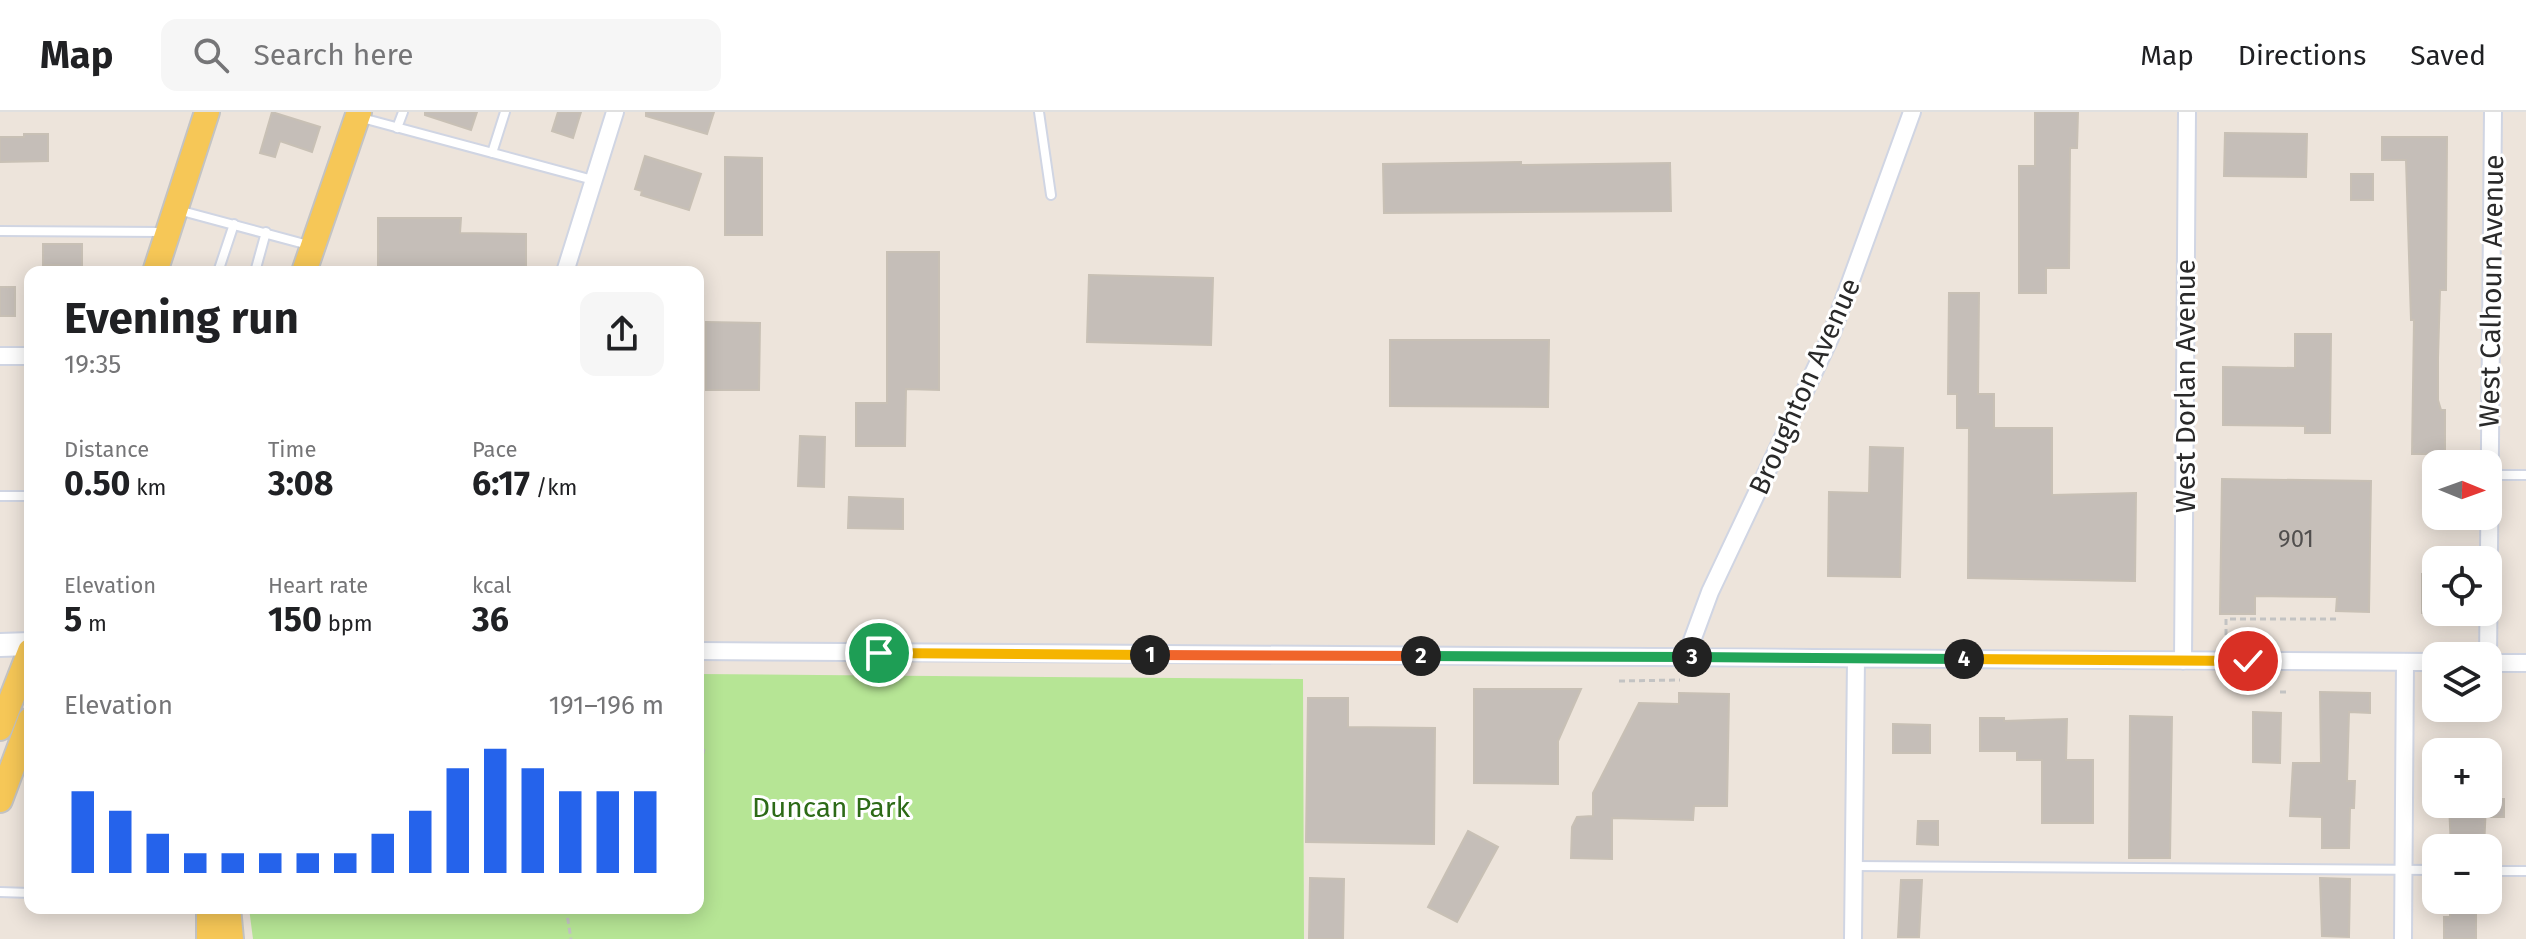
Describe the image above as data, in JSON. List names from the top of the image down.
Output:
{
  "streets": {
    "street": ["West Calhoun Avenue", "Broughton Avenue", "West Dorlan Avenue"]
  },
  "parks": ["Duncan Park"],
  "house_numbers": ["901"],
  "north": "right",
  "page": {
    "header": "Map",
    "search": "Search here",
    "nav": ["Map", "Directions", "Saved"],
    "heading": ["Evening run", "19:35"],
    "stats": [
      ["Distance", "0.50 km"],
      ["Time", "3:08"],
      ["Pace", "6:17 /km"],
      ["Elevation", "5 m"],
      ["Heart rate", "150 bpm"],
      ["kcal", "36"]
    ],
    "map_buttons": ["+", "−"],
    "pins": [
      "1",
      "2",
      "3",
      "4"
    ],
    "chart": ["Elevation", "191–196 m"]
  }
}
